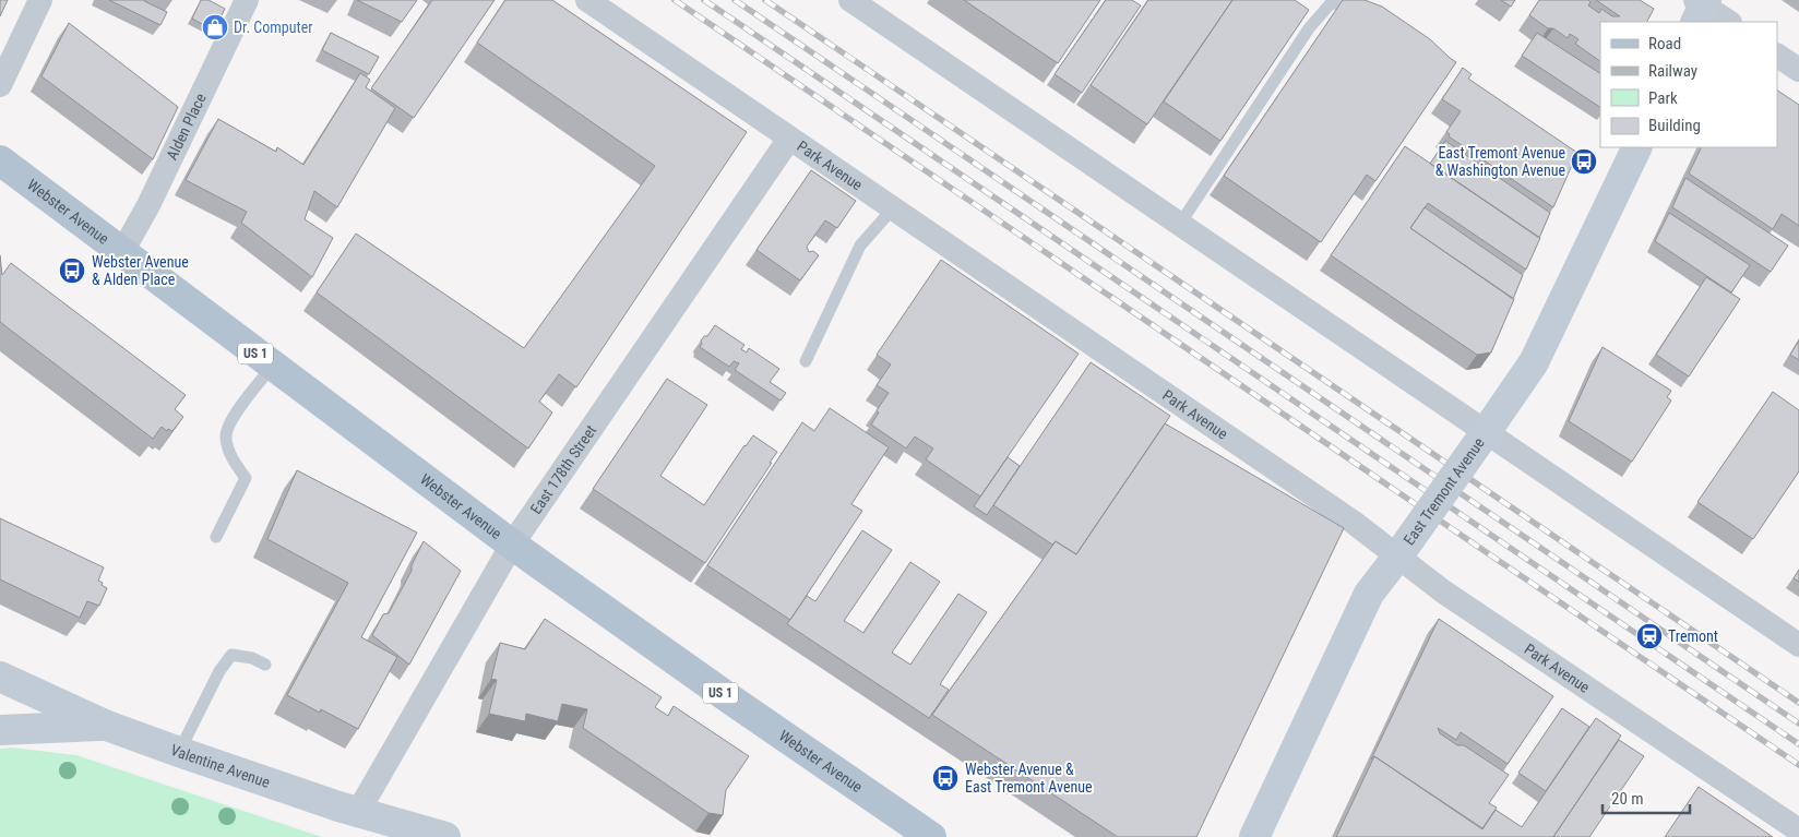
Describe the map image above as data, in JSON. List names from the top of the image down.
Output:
{
  "streets": {
    "main road": [
      "Webster Avenue",
      "US 1",
      "East Tremont Avenue",
      "Valentine Avenue"
    ],
    "street": ["Alden Place", "Park Avenue", "East 178th Street"]
  },
  "crossings": [
    ["Alden Place", "Webster Avenue"],
    ["Park Avenue", "East 178th Street"],
    ["Park Avenue", "East Tremont Avenue"],
    ["Webster Avenue", "East 178th Street"],
    ["East 178th Street", "Valentine Avenue"]
  ],
  "places": {
    "shop": ["Dr. Computer"],
    "bus stop": ["East Tremont Avenue & Washington Avenue", "Webster Avenue & Alden Place", "Webster Avenue & East Tremont Avenue"],
    "station": ["Tremont"]
  },
  "legend": [
    "Road",
    "Railway",
    "Park",
    "Building"
  ],
  "scale_bar": "20 m"
}
